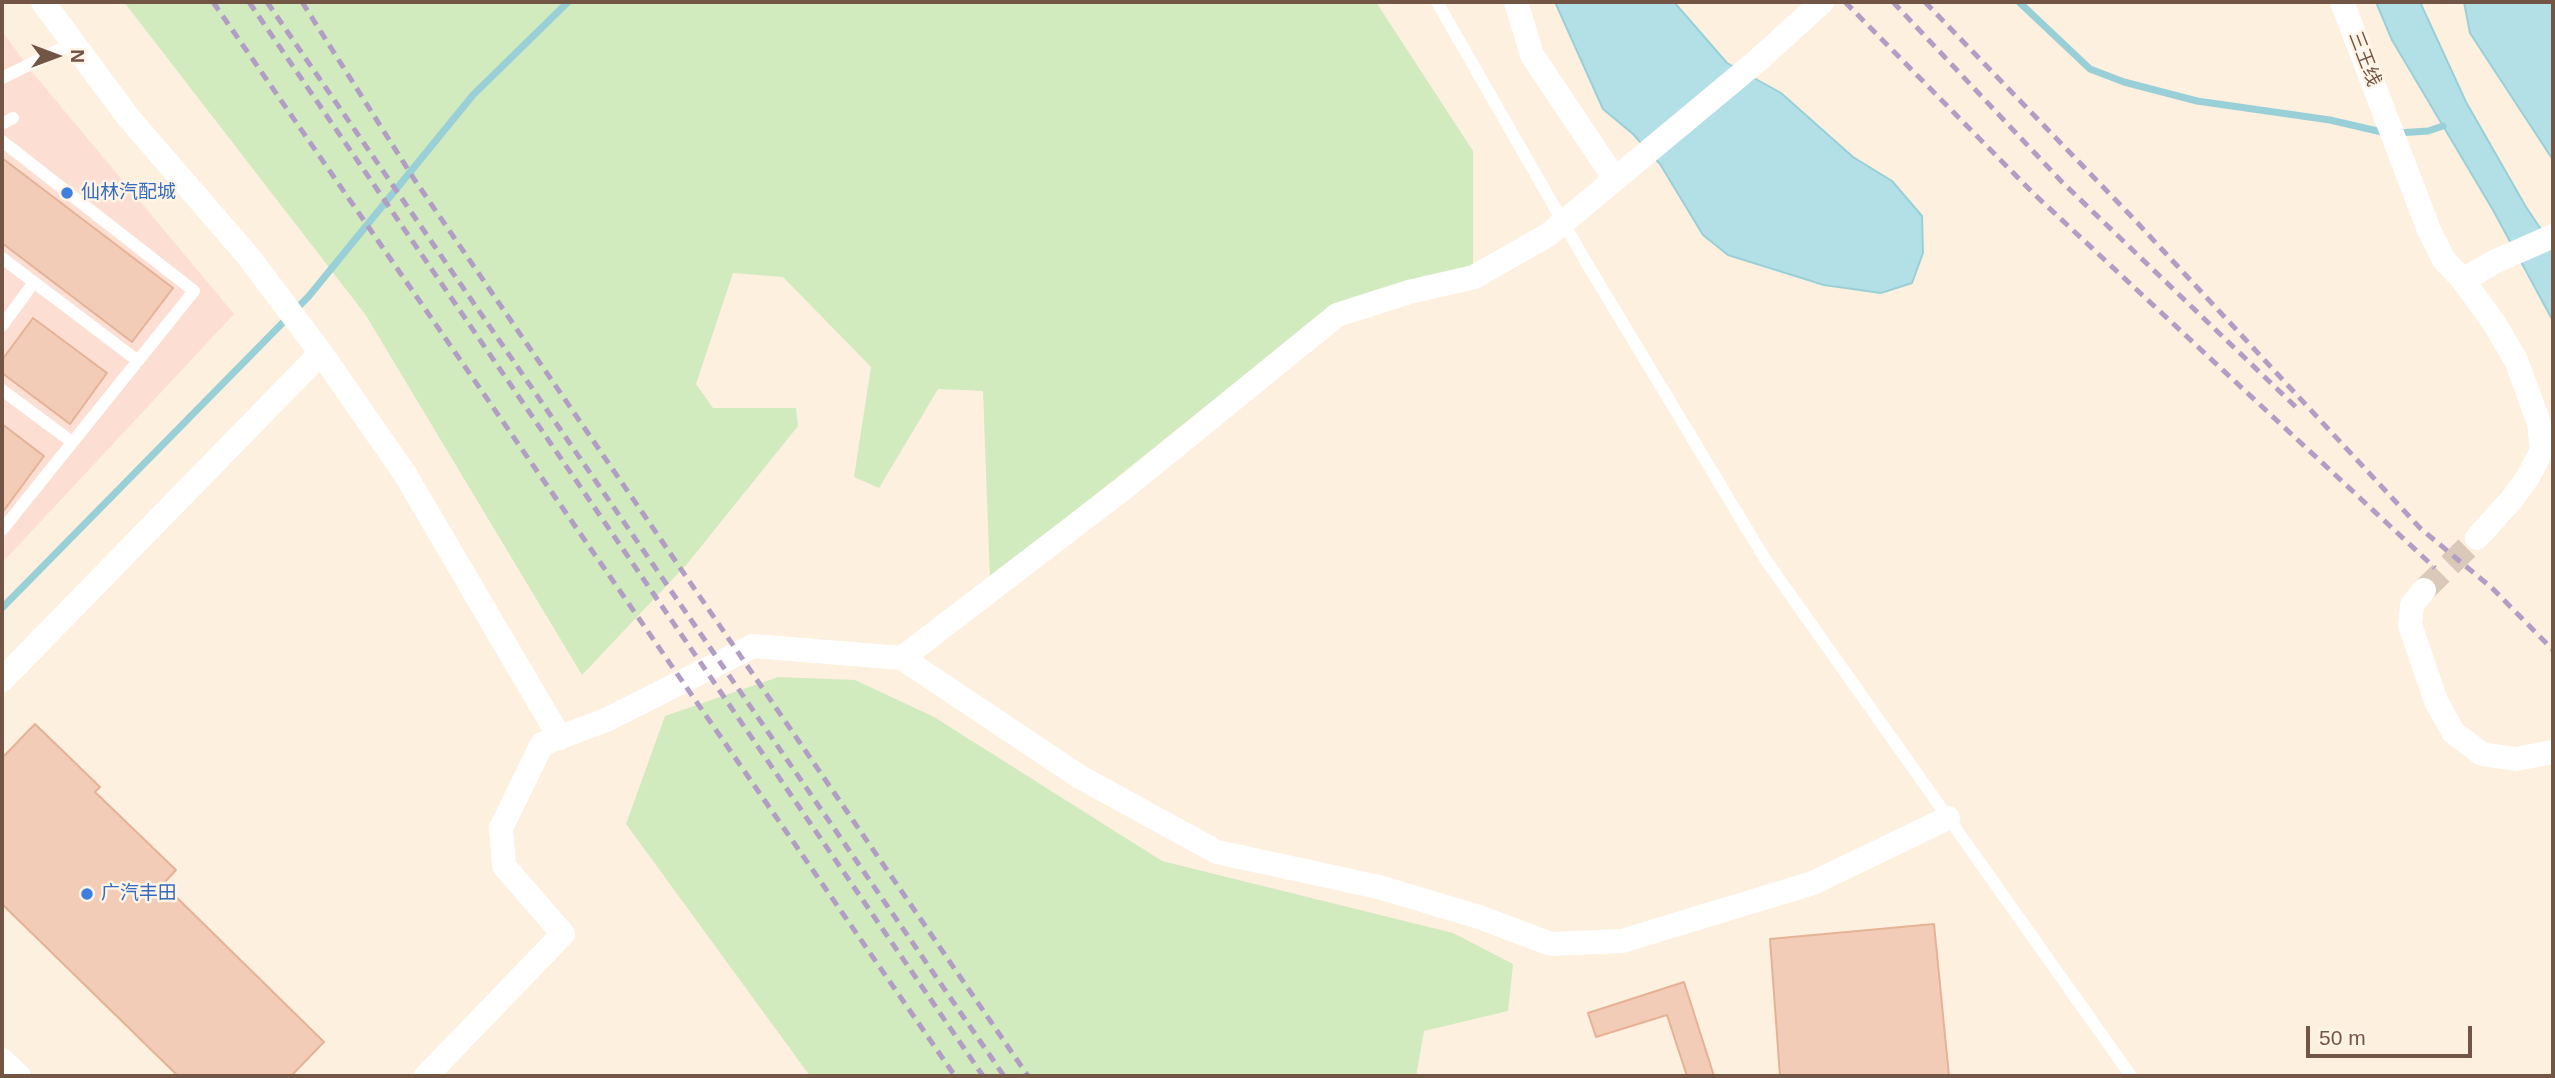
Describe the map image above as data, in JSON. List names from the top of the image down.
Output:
{
  "streets": {
    "street": ["三王线"]
  },
  "places": ["仙林汽配城", "广汽丰田"],
  "scale_bar": "50 m",
  "north": "right"
}
